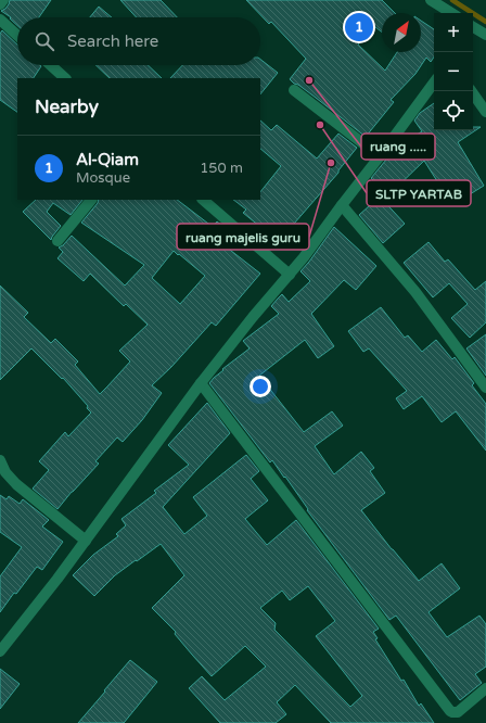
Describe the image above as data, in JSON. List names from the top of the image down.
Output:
{
  "places": ["ruang .....", "SLTP YARTAB", "ruang majelis guru"],
  "north": "top right",
  "page": {
    "pins": "1",
    "map_buttons": ["+", "−"],
    "search": "Search here",
    "heading": "Nearby",
    "list": [
      {
        "mark": "1",
        "name": "Al-Qiam",
        "note": "Mosque",
        "value": "150 m"
      }
    ]
  }
}
